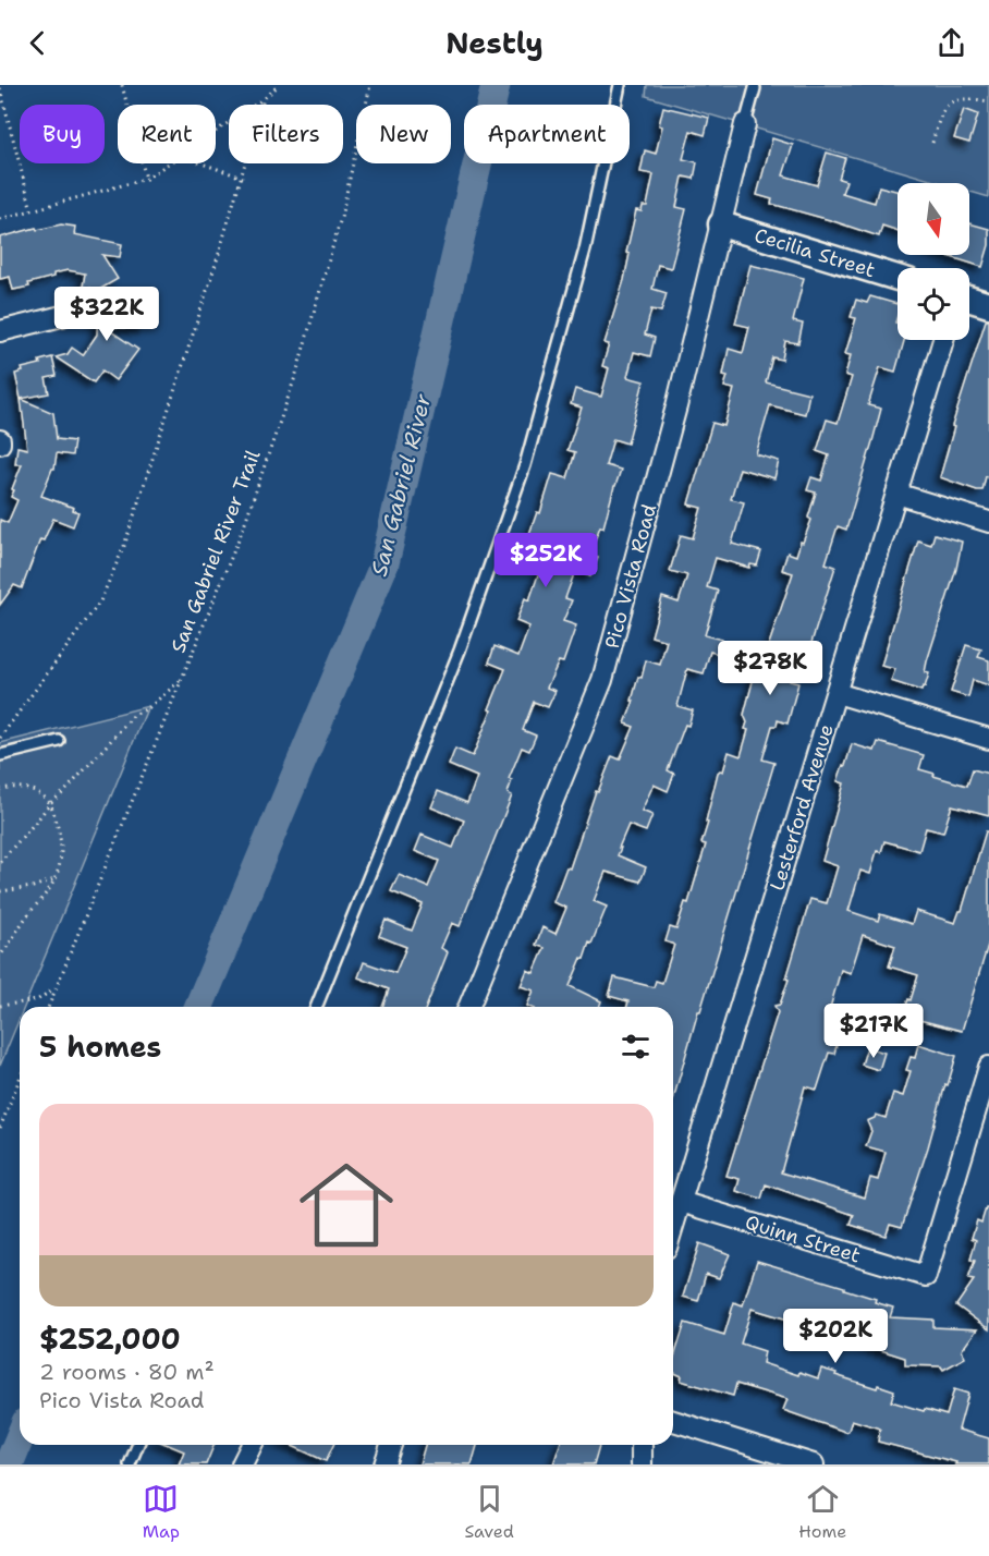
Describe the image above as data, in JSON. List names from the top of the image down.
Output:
{
  "streets": {
    "street": [
      "Cecilia Street",
      "Pico Vista Road",
      "Lesterford Avenue",
      "Quinn Street"
    ],
    "path": ["San Gabriel River Trail"]
  },
  "crossings": [
    ["Cecilia Street", "Pico Vista Road"],
    ["Lesterford Avenue", "Quinn Street"]
  ],
  "water": ["San Gabriel River"],
  "north": "bottom",
  "page": {
    "header": "Nestly",
    "chip": [
      "Buy",
      "Rent",
      "Filters",
      "New",
      "Apartment"
    ],
    "price": [
      "$322K",
      "$252K",
      "$278K",
      "$217K",
      "$202K"
    ],
    "heading": "5 homes",
    "list": [
      {
        "name": "$252,000",
        "note": "2 rooms · 80 m² · Pico Vista Road"
      }
    ],
    "tabs": ["Map", "Saved", "Home"]
  }
}
